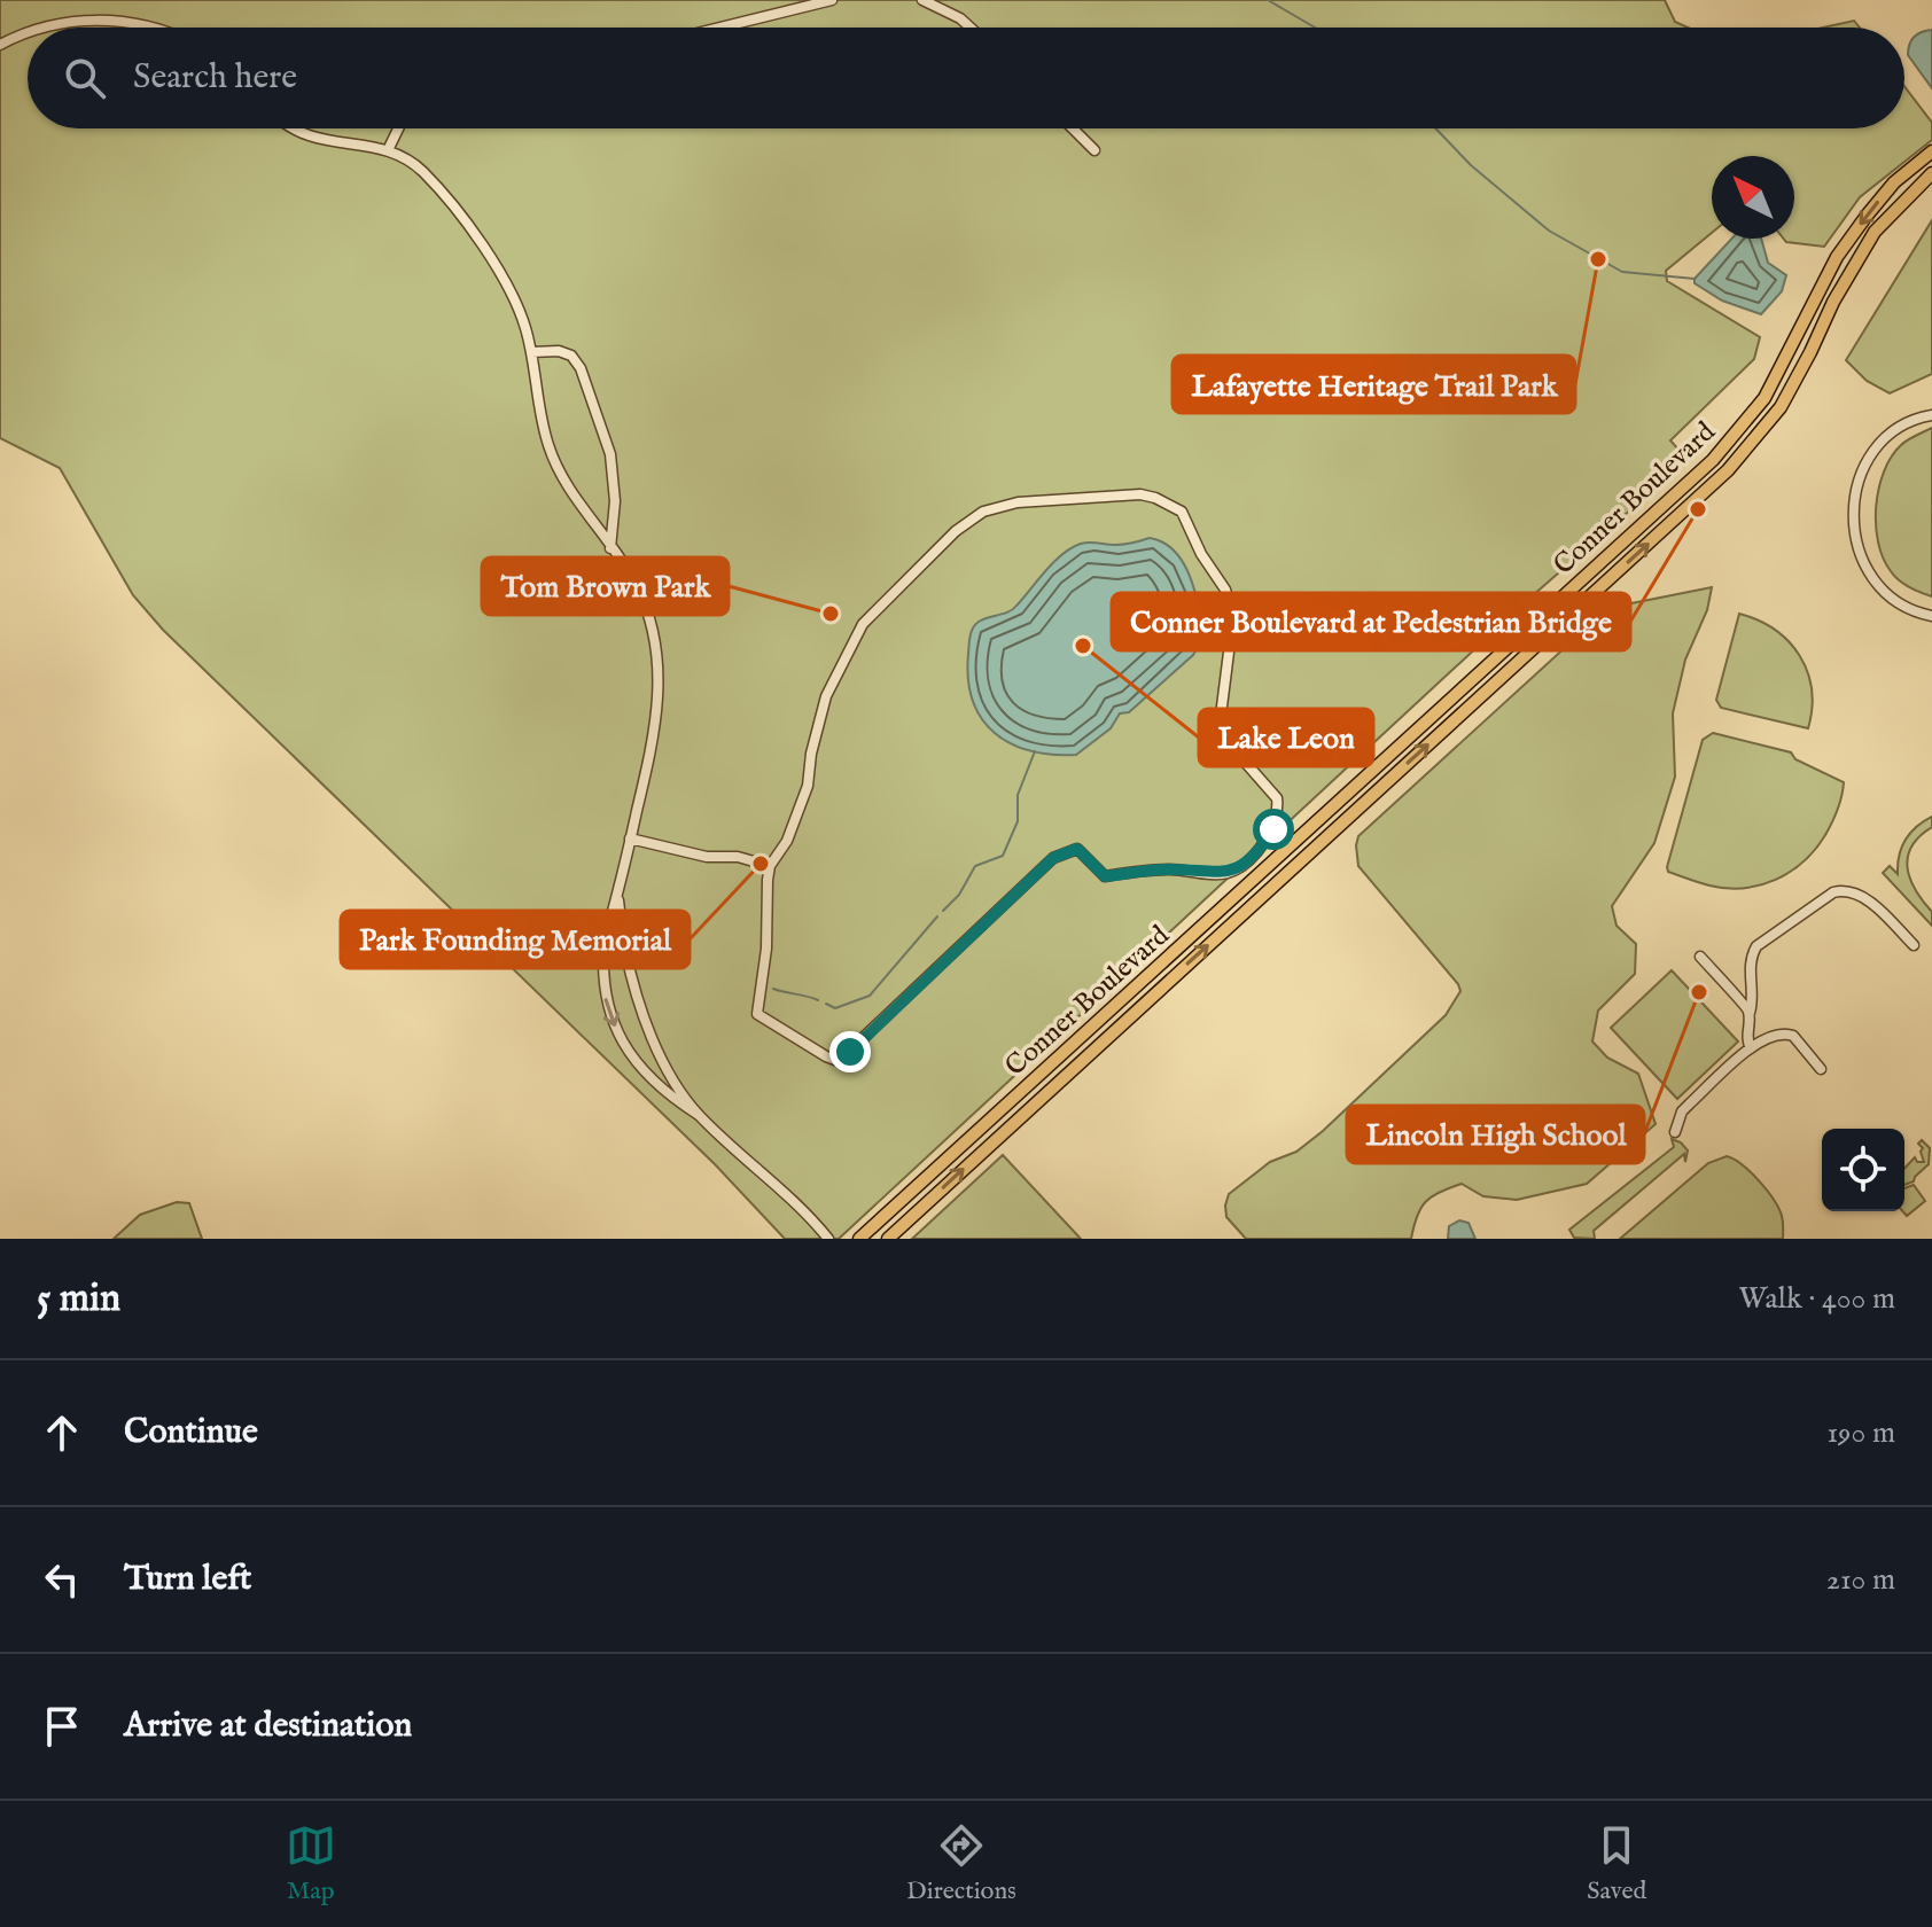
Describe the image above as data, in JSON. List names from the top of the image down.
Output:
{
  "streets": {
    "main road": ["Conner Boulevard"]
  },
  "places": [
    "Lafayette Heritage Trail Park",
    "Conner Boulevard at Pedestrian Bridge",
    "Tom Brown Park",
    "Lake Leon",
    "Park Founding Memorial",
    "Lincoln High School"
  ],
  "north": "top left",
  "page": {
    "search": "Search here",
    "heading": ["5 min", "Walk · 400 m"],
    "list": [
      ["Continue", "190 m"],
      ["Turn left", "210 m"],
      "Arrive at destination"
    ],
    "nav": ["Map", "Directions", "Saved"]
  }
}
